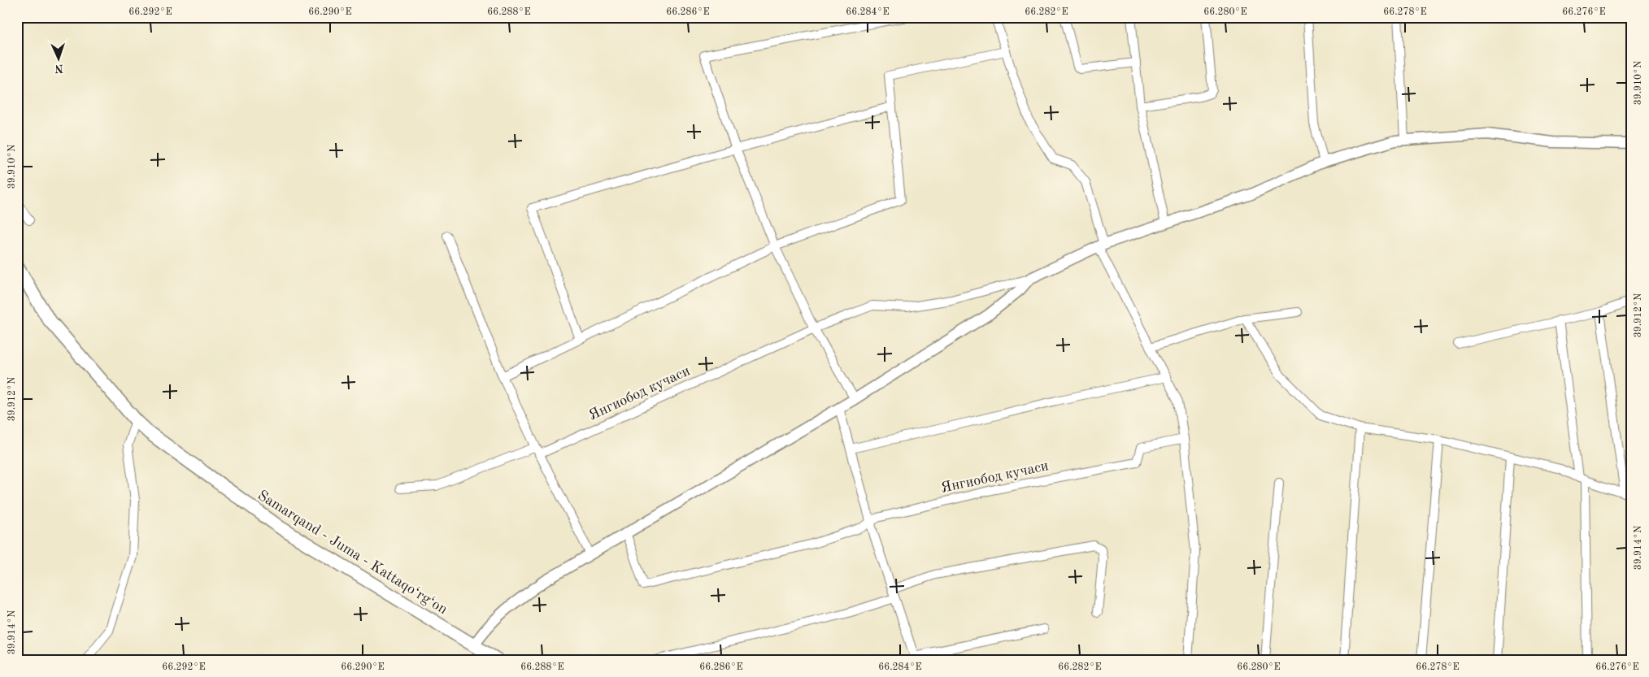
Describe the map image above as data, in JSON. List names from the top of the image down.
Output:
{
  "streets": {
    "main road": ["Samarqand - Juma - Kattaqo‘rg‘on"],
    "street": ["Янгиобод кучаси"]
  },
  "crossings": [
    ["Янгиобод кучаси", "Samarqand - Juma - Kattaqo‘rg‘on"]
  ],
  "north": "bottom",
  "coordinates": [
    "66.292°E",
    "66.290°E",
    "66.288°E",
    "66.286°E",
    "66.284°E",
    "66.282°E",
    "66.280°E",
    "66.278°E",
    "66.276°E",
    "39.910°N",
    "39.912°N",
    "39.914°N"
  ]
}
